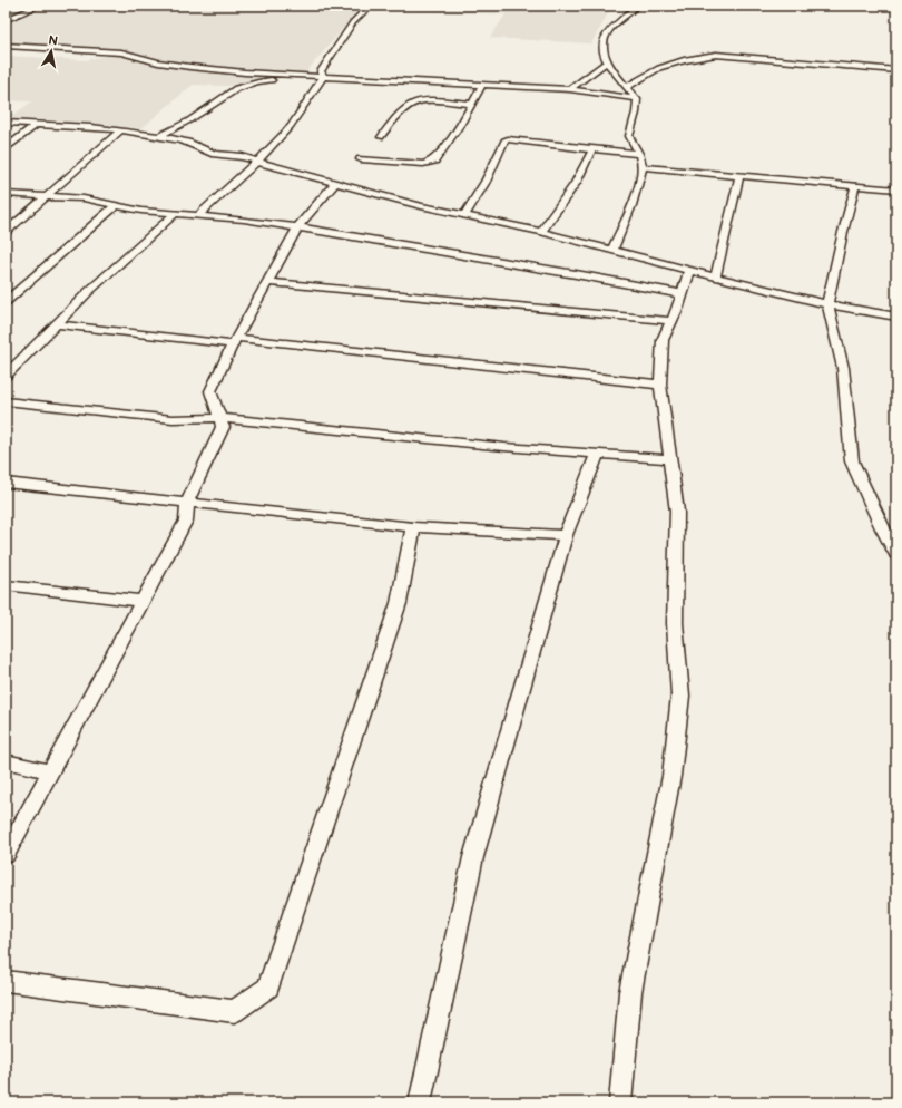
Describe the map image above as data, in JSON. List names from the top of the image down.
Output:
{
  "north": "top"
}
